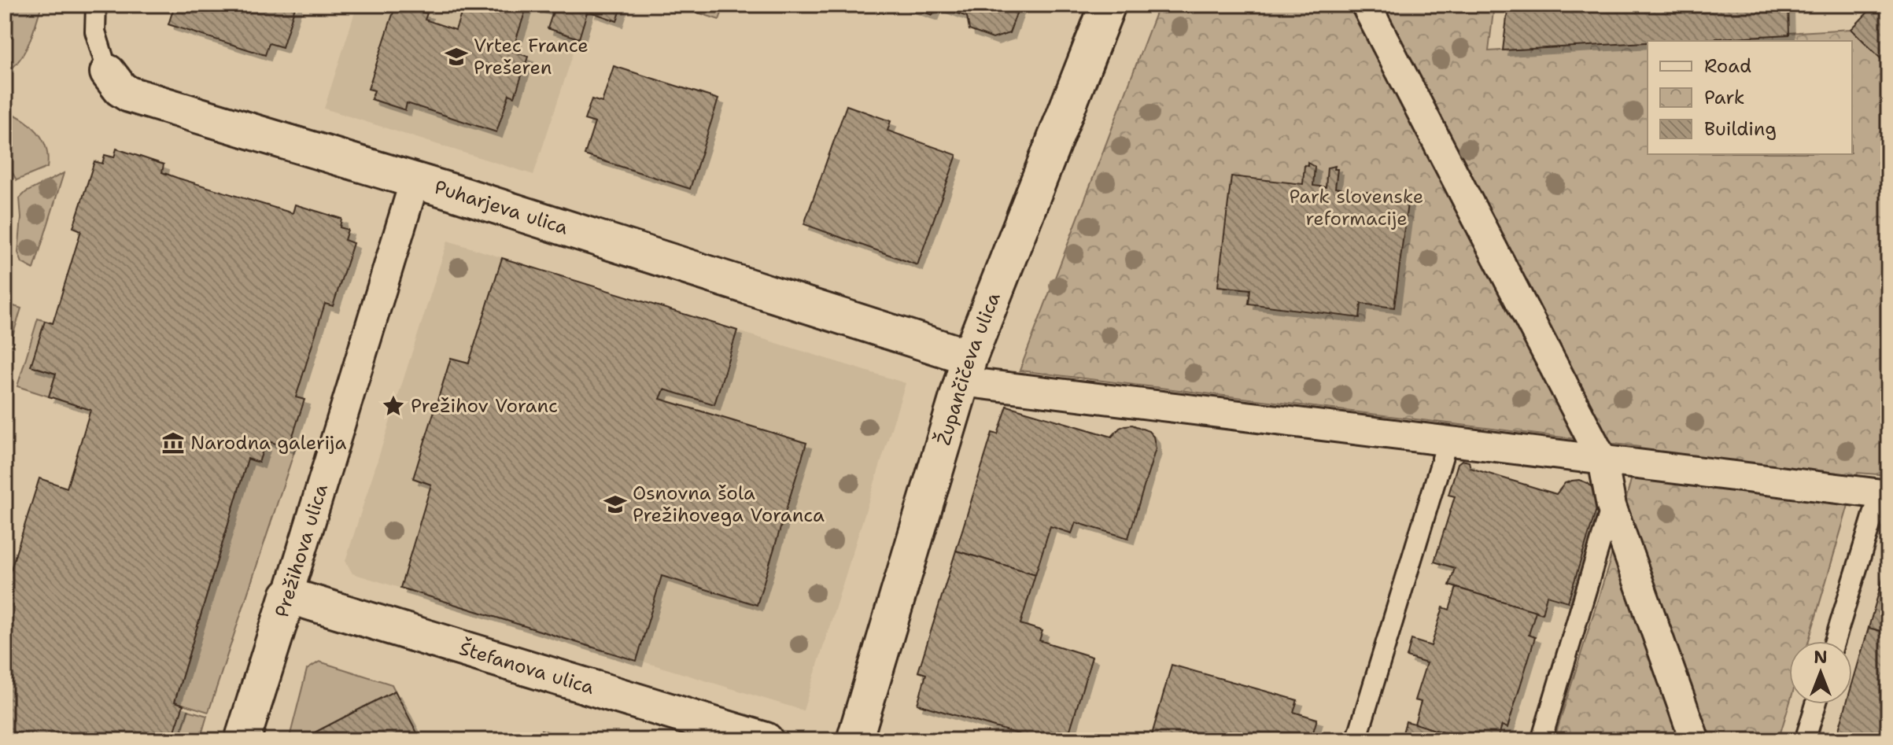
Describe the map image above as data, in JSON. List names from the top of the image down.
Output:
{
  "streets": {
    "street": [
      "Puharjeva ulica",
      "Župančičeva ulica",
      "Prežihova ulica",
      "Štefanova ulica"
    ]
  },
  "crossings": [
    ["Puharjeva ulica", "Župančičeva ulica"],
    ["Puharjeva ulica", "Prežihova ulica"],
    ["Prežihova ulica", "Štefanova ulica"]
  ],
  "parks": ["Park slovenske reformacije"],
  "places": {
    "school or university": ["Vrtec France Prešeren", "Osnovna šola Prežihovega Voranca"],
    "place": ["Prežihov Voranc"],
    "museum": ["Narodna galerija"]
  },
  "legend": ["Road", "Park", "Building"],
  "north": "top"
}
